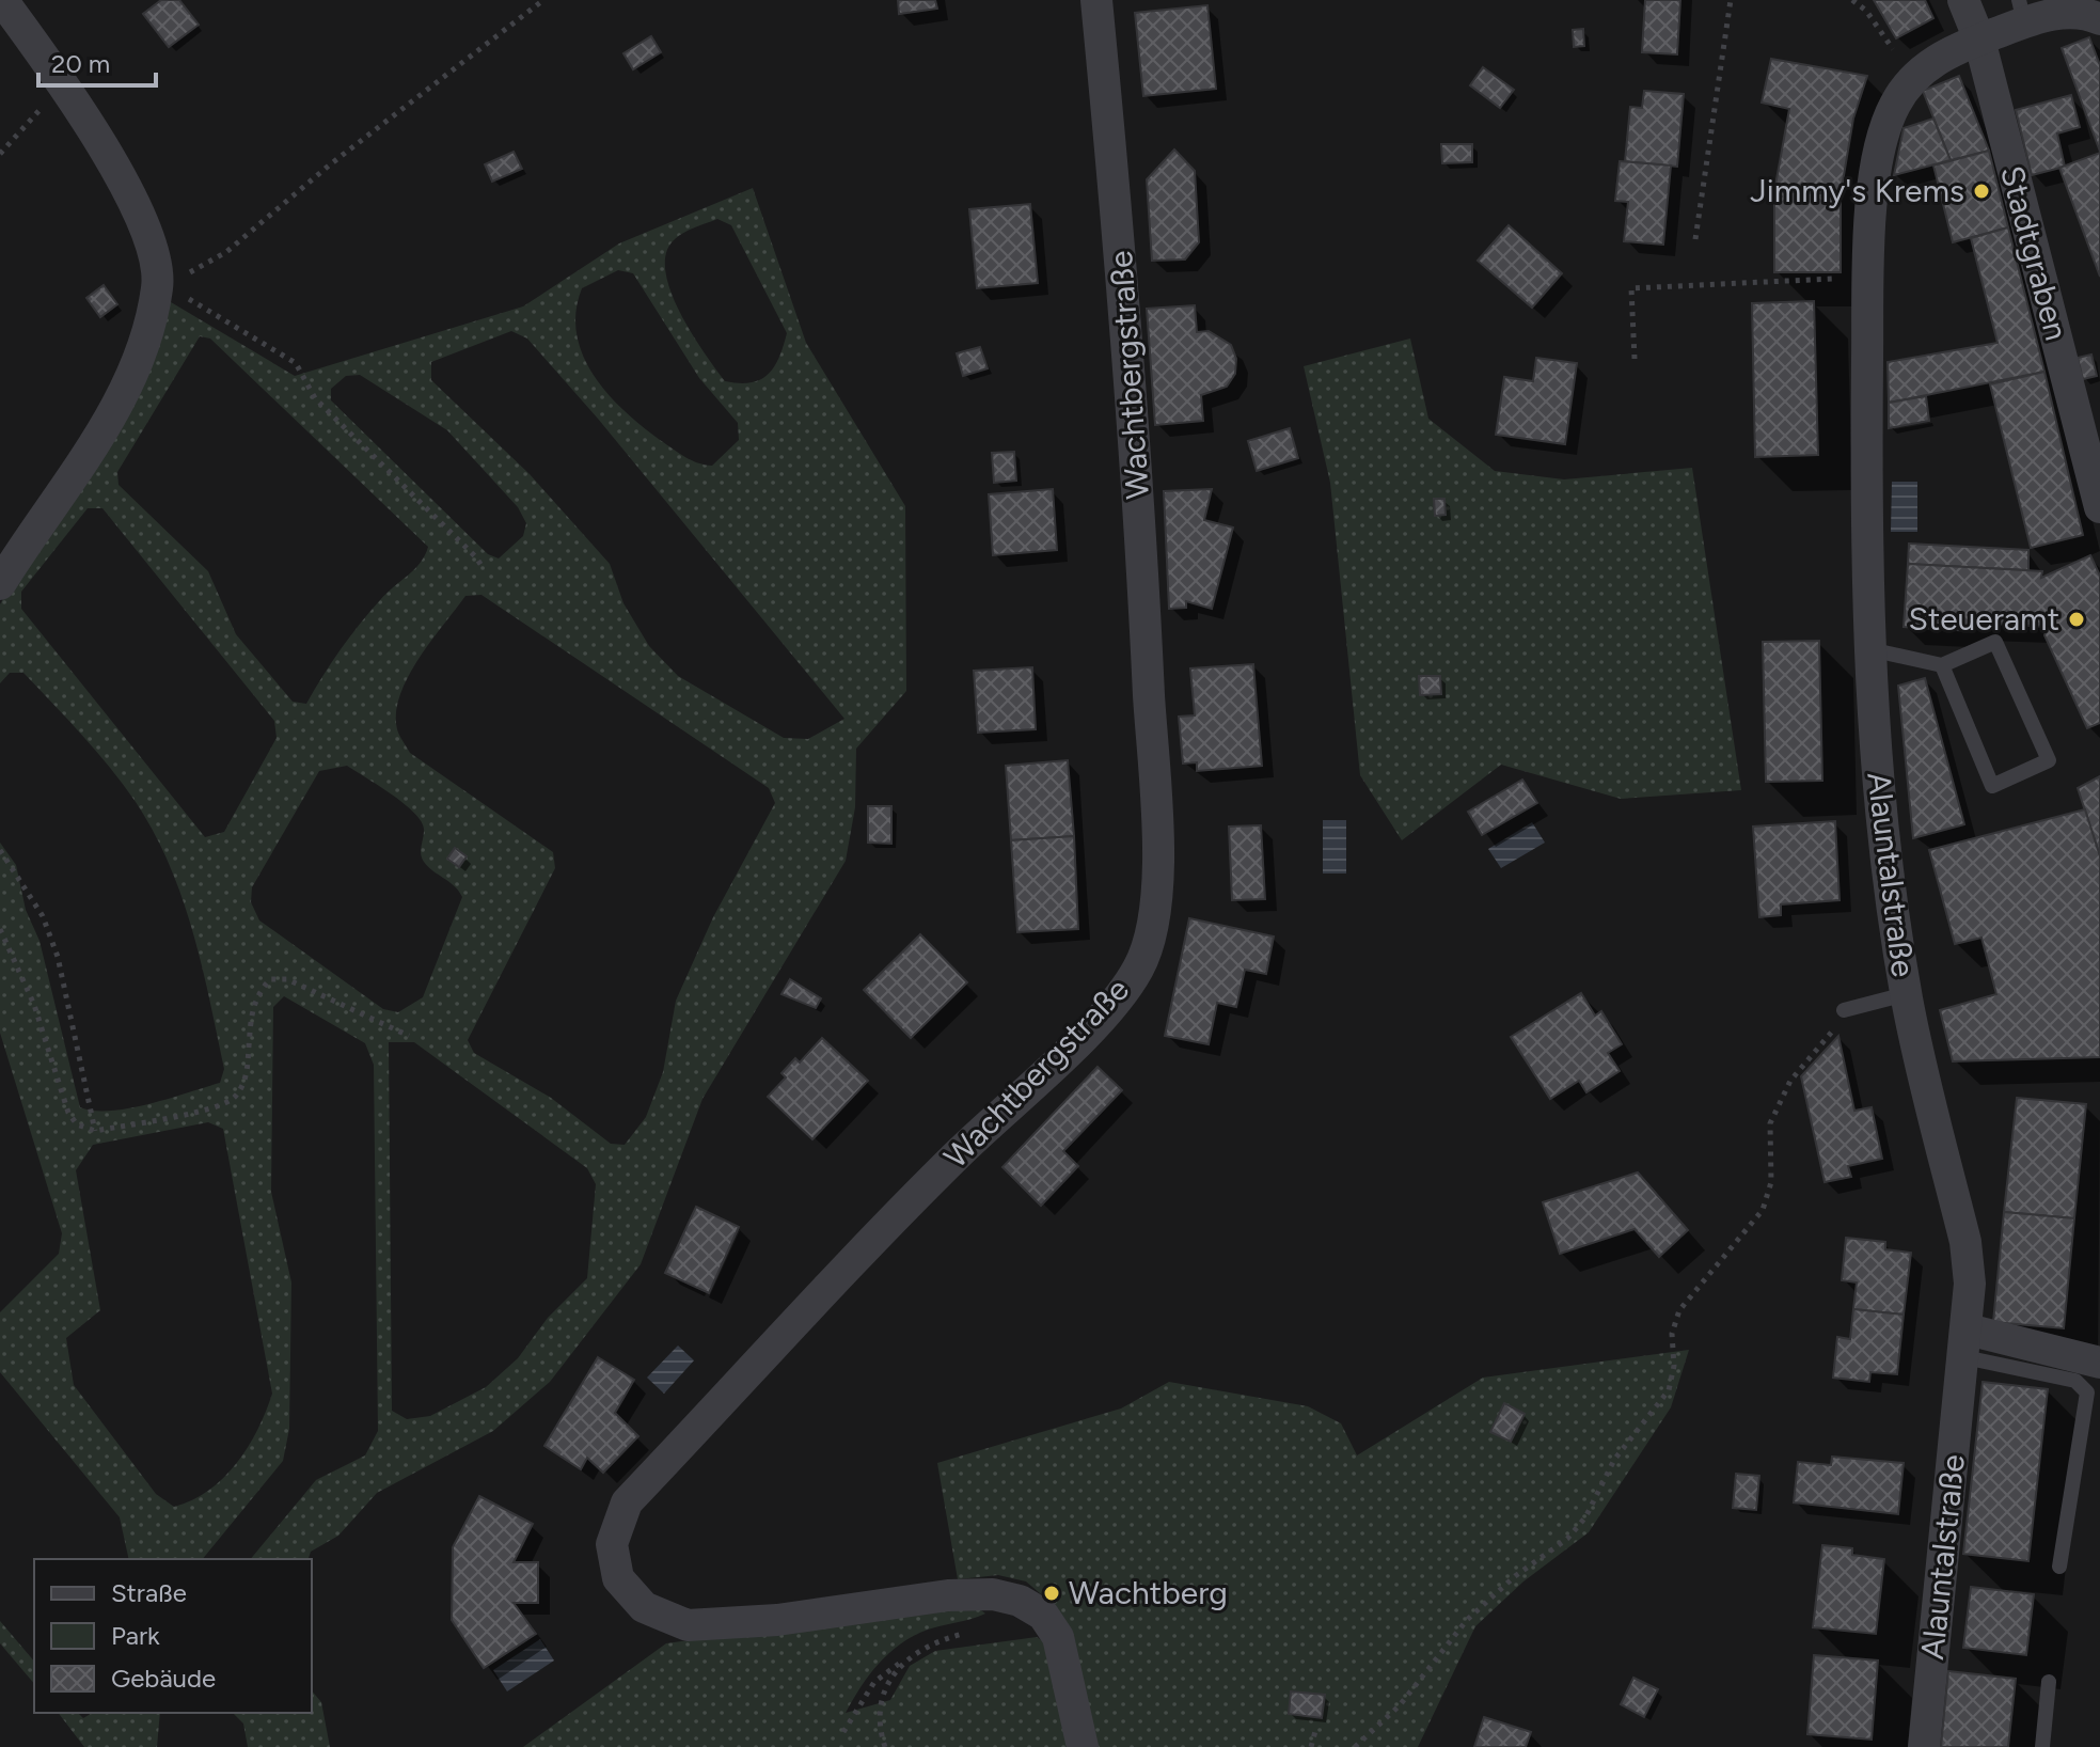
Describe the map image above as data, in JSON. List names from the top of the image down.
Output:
{
  "streets": {
    "street": ["Stadtgraben", "Wachtbergstraße", "Alauntalstraße"]
  },
  "crossings": [
    ["Stadtgraben", "Alauntalstraße"]
  ],
  "places": ["Jimmy's Krems", "Steueramt", "Wachtberg"],
  "legend": ["Straße", "Park", "Gebäude"],
  "scale_bar": "20 m"
}
